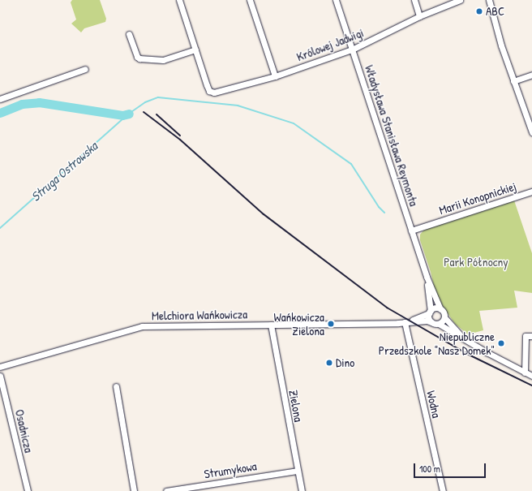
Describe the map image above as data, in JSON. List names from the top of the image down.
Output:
{
  "streets": {
    "street": [
      "Królowej Jadwigi",
      "Władysława Stanisława Reymonta",
      "Marii Konopnickiej",
      "Melchiora Wańkowicza",
      "Wodna",
      "Zielona",
      "Osadnicza",
      "Strumykowa"
    ]
  },
  "crossings": [
    ["Królowej Jadwigi", "Władysława Stanisława Reymonta"],
    ["Władysława Stanisława Reymonta", "Marii Konopnickiej"],
    ["Władysława Stanisława Reymonta", "Melchiora Wańkowicza"],
    ["Melchiora Wańkowicza", "Wodna"],
    ["Melchiora Wańkowicza", "Zielona"],
    ["Zielona", "Strumykowa"]
  ],
  "water": ["Struga Ostrowska"],
  "parks": ["Park Północny"],
  "places": [
    "ABC",
    "Wańkowicza Zielona",
    "Niepubliczne Przedszkole \"Nasz Domek\"",
    "Dino"
  ],
  "scale_bar": "100 m"
}
